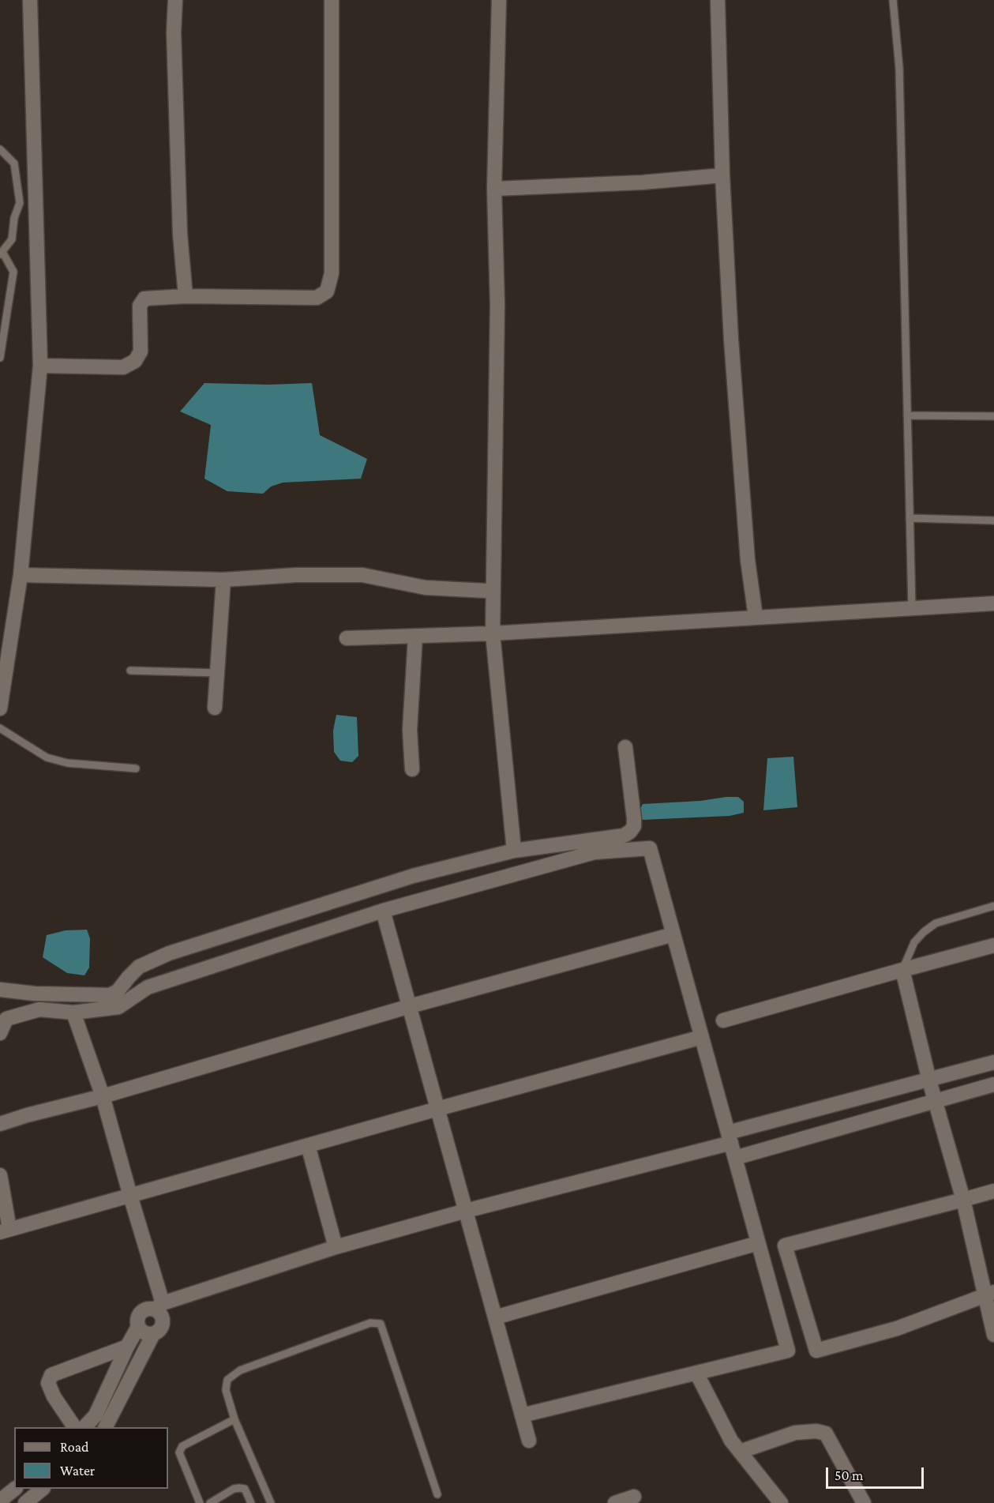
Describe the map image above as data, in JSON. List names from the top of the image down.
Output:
{
  "legend": ["Road", "Water"],
  "scale_bar": "50 m"
}
